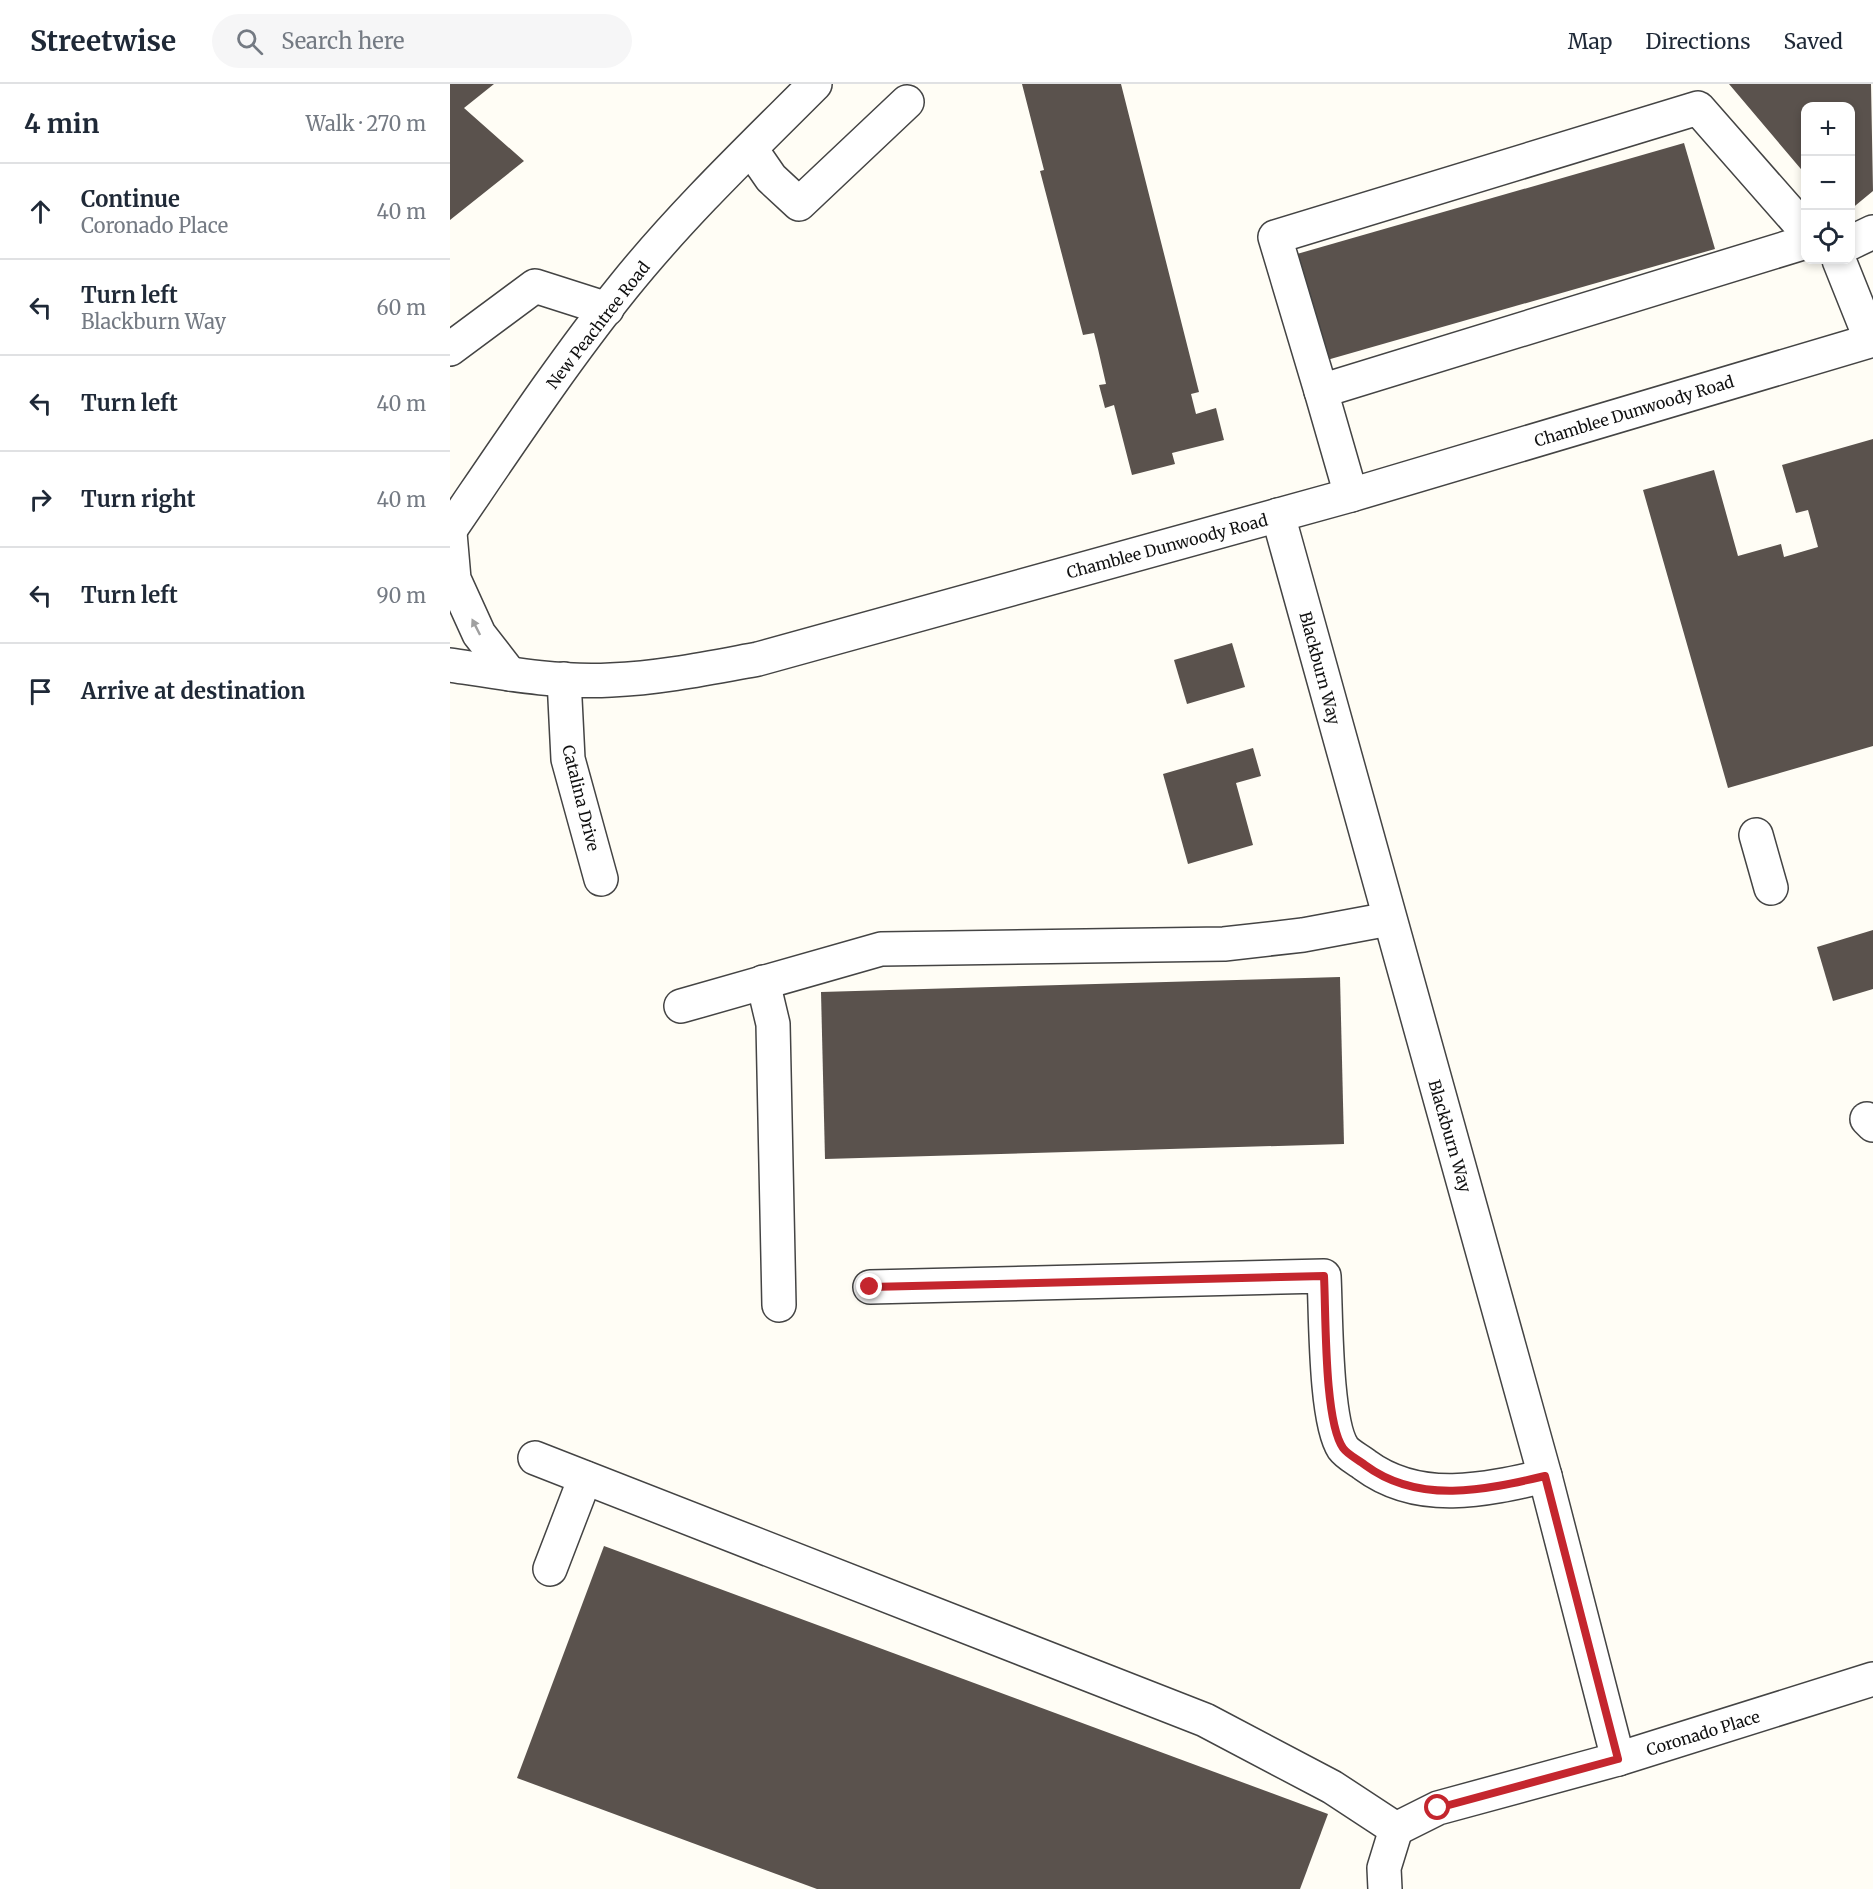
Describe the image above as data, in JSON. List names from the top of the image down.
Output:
{
  "streets": {
    "street": [
      "New Peachtree Road",
      "Chamblee Dunwoody Road",
      "Blackburn Way",
      "Catalina Drive",
      "Coronado Place"
    ]
  },
  "crossings": [
    ["Chamblee Dunwoody Road", "Blackburn Way"],
    ["Chamblee Dunwoody Road", "Catalina Drive"],
    ["Blackburn Way", "Coronado Place"]
  ],
  "page": {
    "header": "Streetwise",
    "search": "Search here",
    "nav": ["Map", "Directions", "Saved"],
    "heading": ["4 min", "Walk · 270 m"],
    "map_buttons": ["+", "−"],
    "list": [
      ["Continue", "Coronado Place", "40 m"],
      ["Turn left", "Blackburn Way", "60 m"],
      ["Turn left", "40 m"],
      ["Turn right", "40 m"],
      ["Turn left", "90 m"],
      "Arrive at destination"
    ]
  }
}
